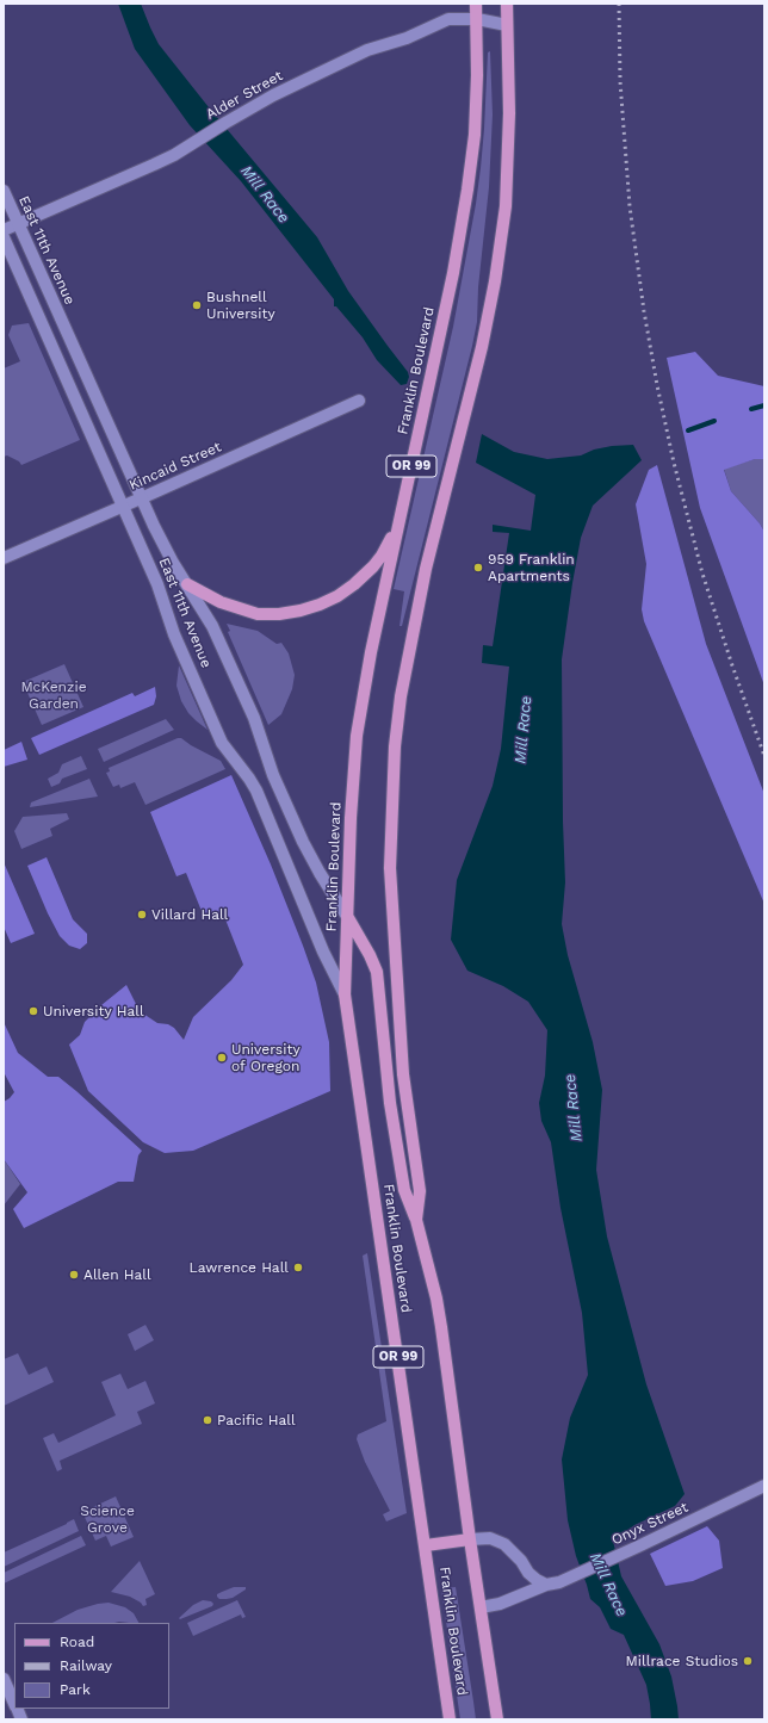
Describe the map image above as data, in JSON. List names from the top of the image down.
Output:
{
  "streets": {
    "main road": [
      "Alder Street",
      "East 11th Avenue",
      "Franklin Boulevard",
      "Kincaid Street",
      "OR 99",
      "Onyx Street"
    ]
  },
  "crossings": [
    ["Alder Street", "East 11th Avenue"],
    ["Alder Street", "Franklin Boulevard"],
    ["Alder Street", "OR 99"],
    ["East 11th Avenue", "Franklin Boulevard"],
    ["East 11th Avenue", "Kincaid Street"],
    ["Franklin Boulevard", "OR 99"],
    ["Franklin Boulevard", "Onyx Street"]
  ],
  "water": ["Mill Race"],
  "parks": ["McKenzie Garden", "Science Grove"],
  "places": [
    "Bushnell University",
    "959 Franklin Apartments",
    "Villard Hall",
    "University Hall",
    "University of Oregon",
    "Lawrence Hall",
    "Allen Hall",
    "Pacific Hall",
    "Millrace Studios"
  ],
  "legend": ["Road", "Railway", "Park"]
}
